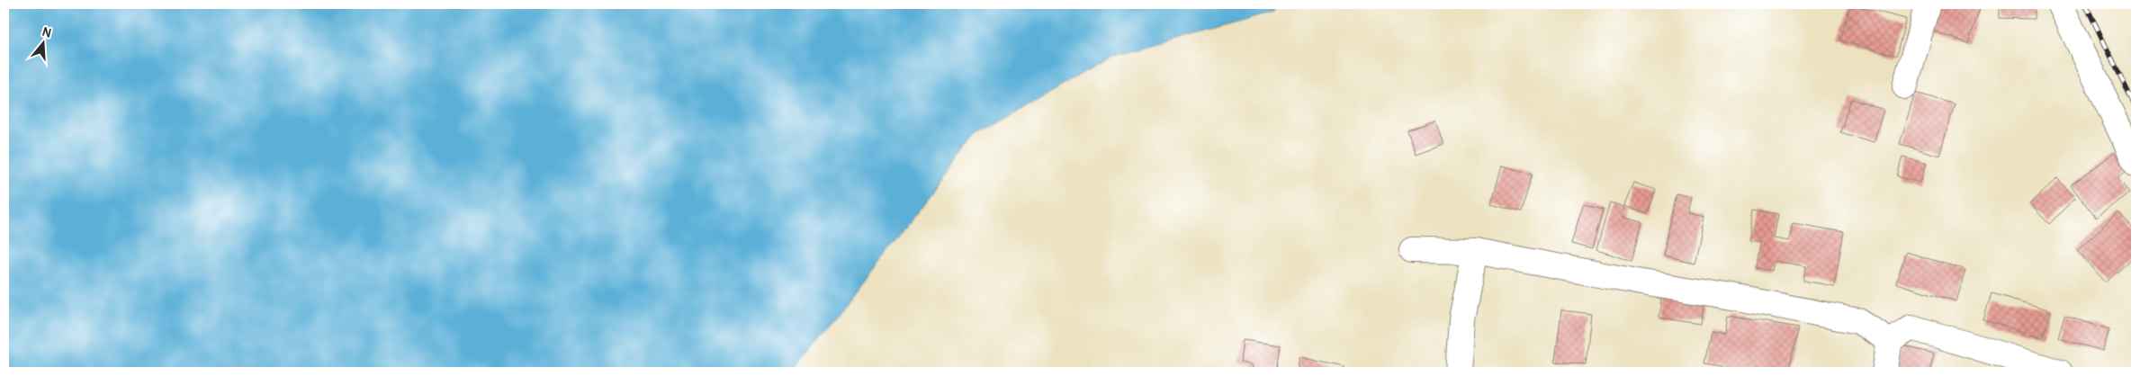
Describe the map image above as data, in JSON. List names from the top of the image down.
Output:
{
  "north": "top"
}
